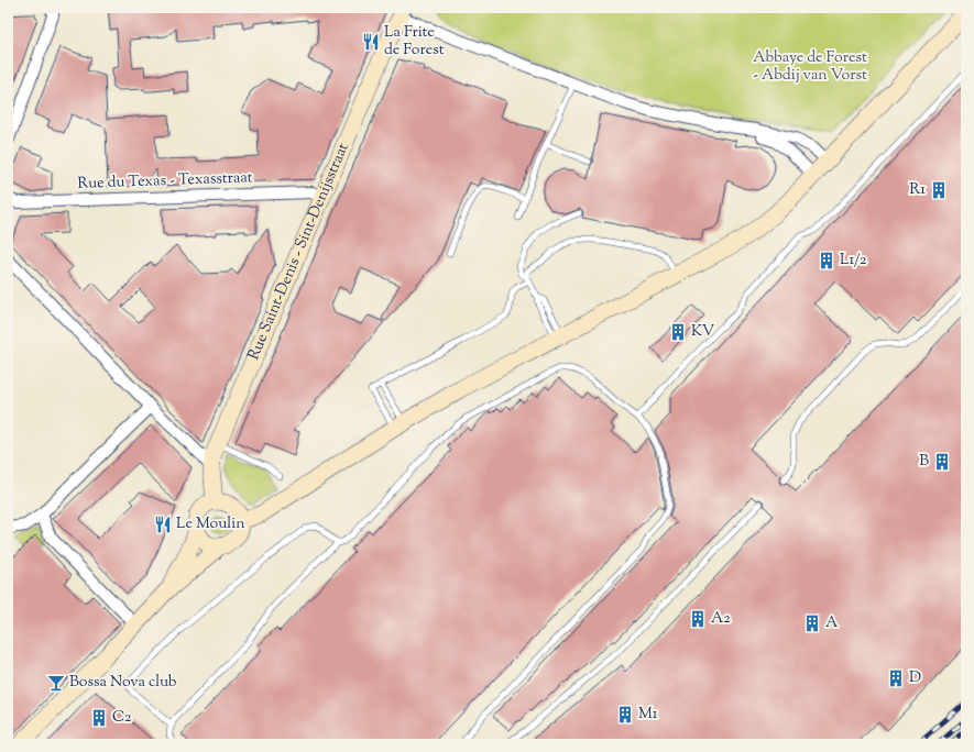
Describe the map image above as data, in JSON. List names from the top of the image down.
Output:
{
  "streets": {
    "main road": ["Rue Saint-Denis - Sint-Denijsstraat"],
    "street": ["Rue du Texas - Texasstraat"]
  },
  "crossings": [
    ["Rue du Texas - Texasstraat", "Rue Saint-Denis - Sint-Denijsstraat"]
  ],
  "parks": ["Abbaye de Forest - Abdij van Vorst"],
  "places": {
    "restaurant": ["La Frite de Forest", "Le Moulin"],
    "building": [
      "R1",
      "L1/2",
      "KV",
      "B",
      "A2",
      "A",
      "D",
      "M1",
      "C2"
    ],
    "bar": ["Bossa Nova club"]
  }
}
